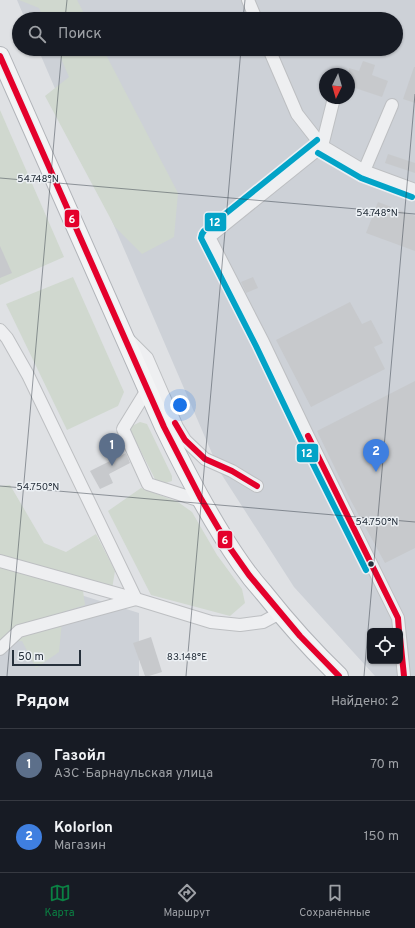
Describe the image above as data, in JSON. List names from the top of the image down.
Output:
{
  "lines": ["transit line 6", "transit line 12"],
  "scale_bar": "50 m",
  "north": "bottom",
  "page": {
    "search": "Поиск",
    "pins": ["1", "2"],
    "scale": "50 m",
    "heading": ["Рядом", "Найдено: 2"],
    "list": [
      {
        "mark": "1",
        "name": "Газойл",
        "note": "АЗС · Барнаульская улица",
        "value": "70 m"
      },
      {
        "mark": "2",
        "name": "Kolorlon",
        "note": "Магазин",
        "value": "150 m"
      }
    ],
    "nav": ["Карта", "Маршрут", "Сохранённые"]
  },
  "coordinates": ["54.748°N", "54.750°N", "83.148°E"]
}
